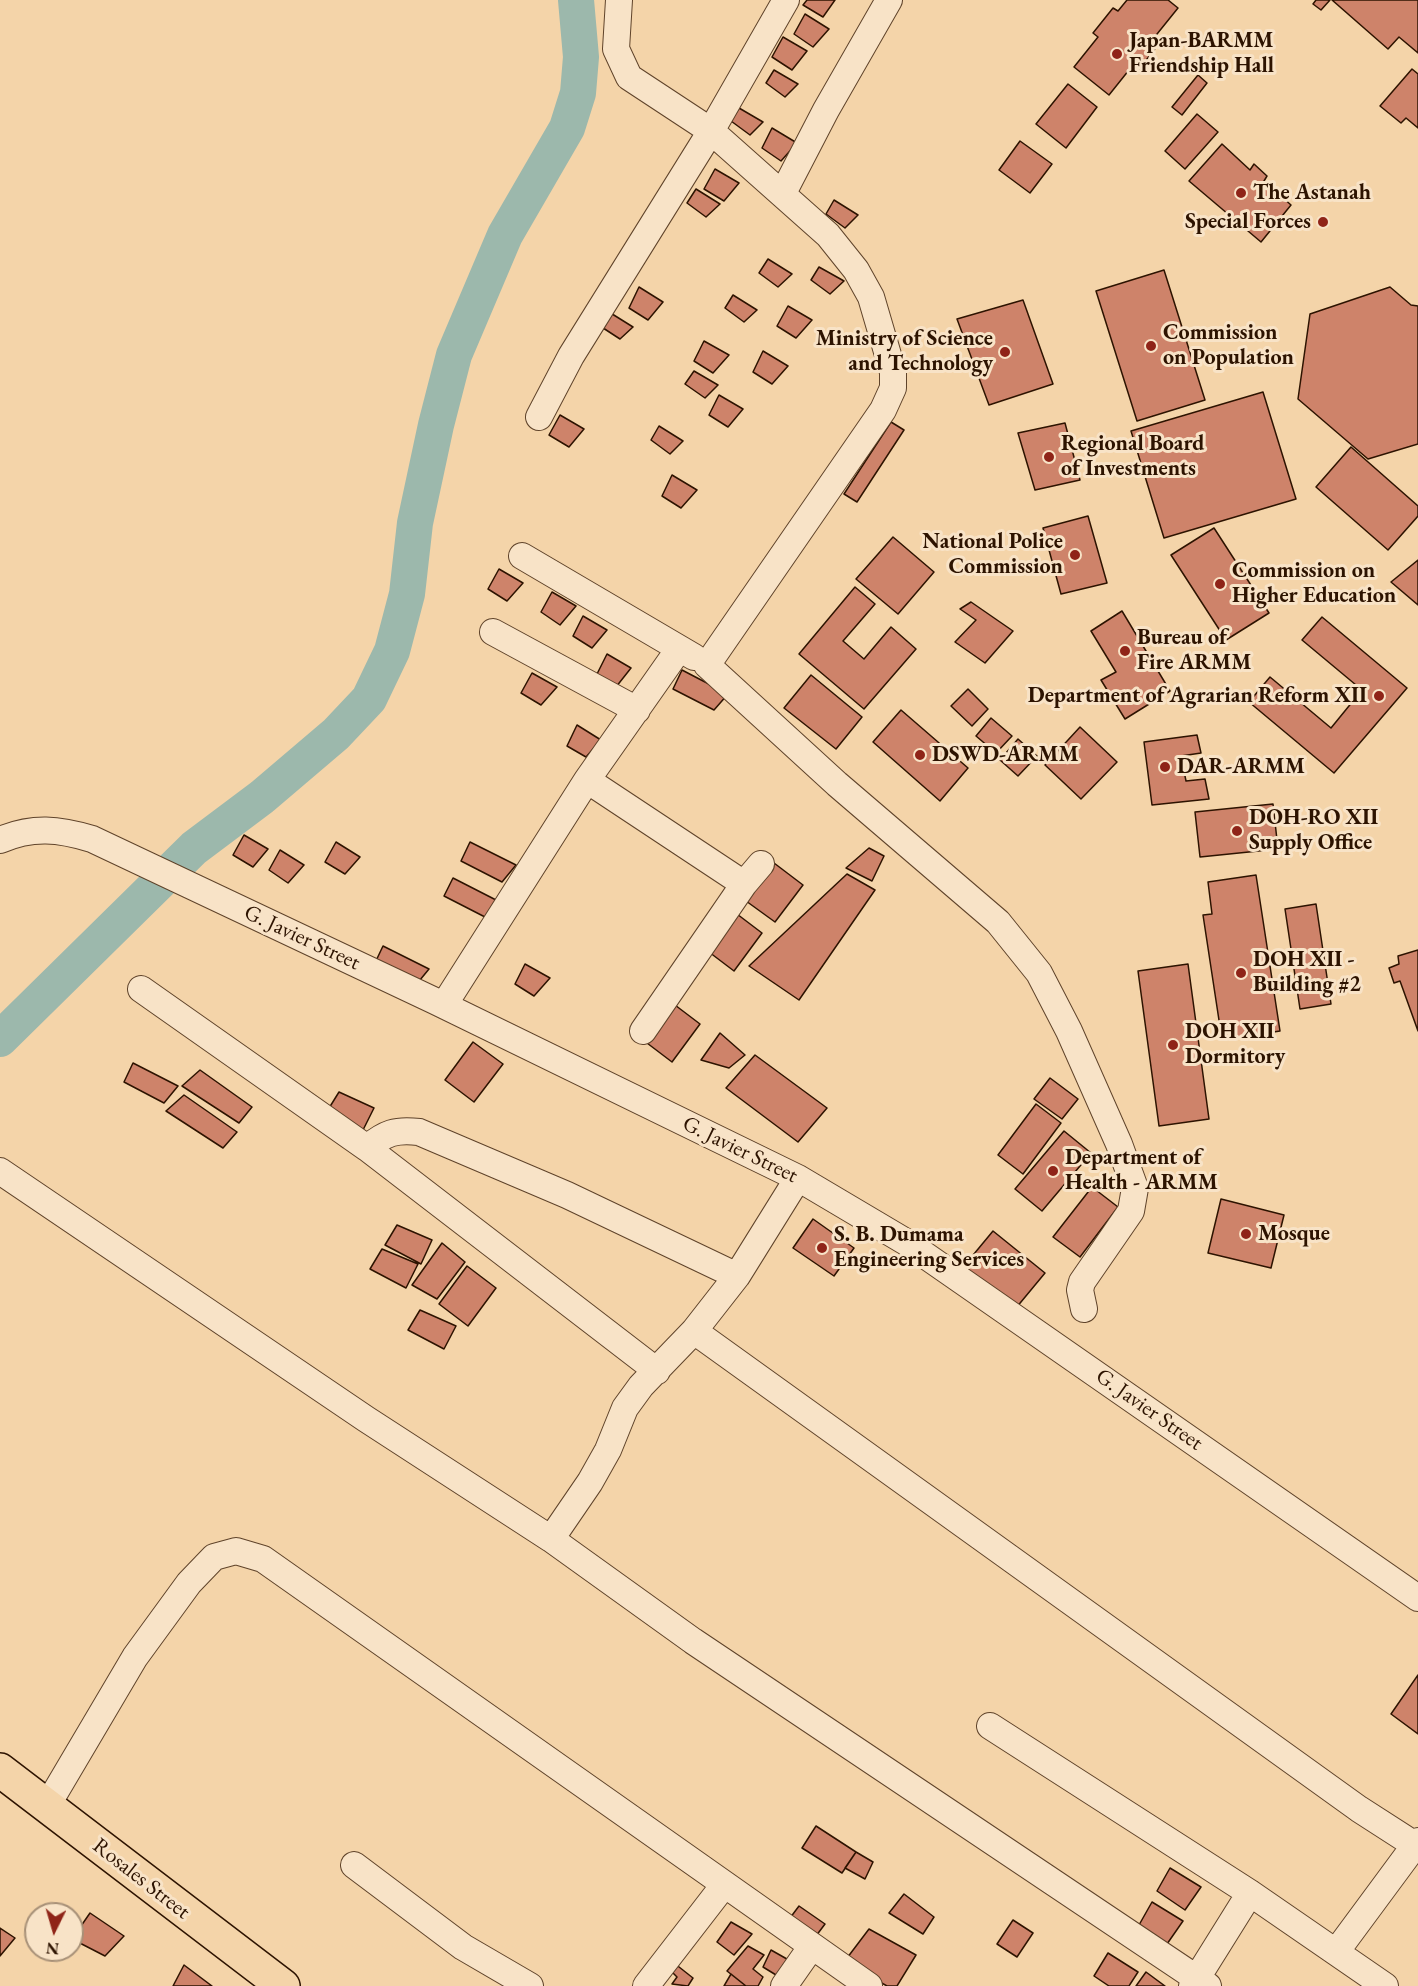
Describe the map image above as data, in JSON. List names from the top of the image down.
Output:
{
  "streets": {
    "main road": ["Rosales Street"],
    "street": ["G. Javier Street"]
  },
  "places": [
    "Japan-BARMM Friendship Hall",
    "The Astanah",
    "Special Forces",
    "Commission on Population",
    "Ministry of Science and Technology",
    "Regional Board of Investments",
    "National Police Commission",
    "Commission on Higher Education",
    "Bureau of Fire ARMM",
    "Department of Agrarian Reform XII",
    "DSWD-ARMM",
    "DAR-ARMM",
    "DOH-RO XII Supply Office",
    "DOH XII - Building #2",
    "DOH XII Dormitory",
    "Department of Health - ARMM",
    "Mosque",
    "S. B. Dumama Engineering Services"
  ],
  "north": "bottom"
}
